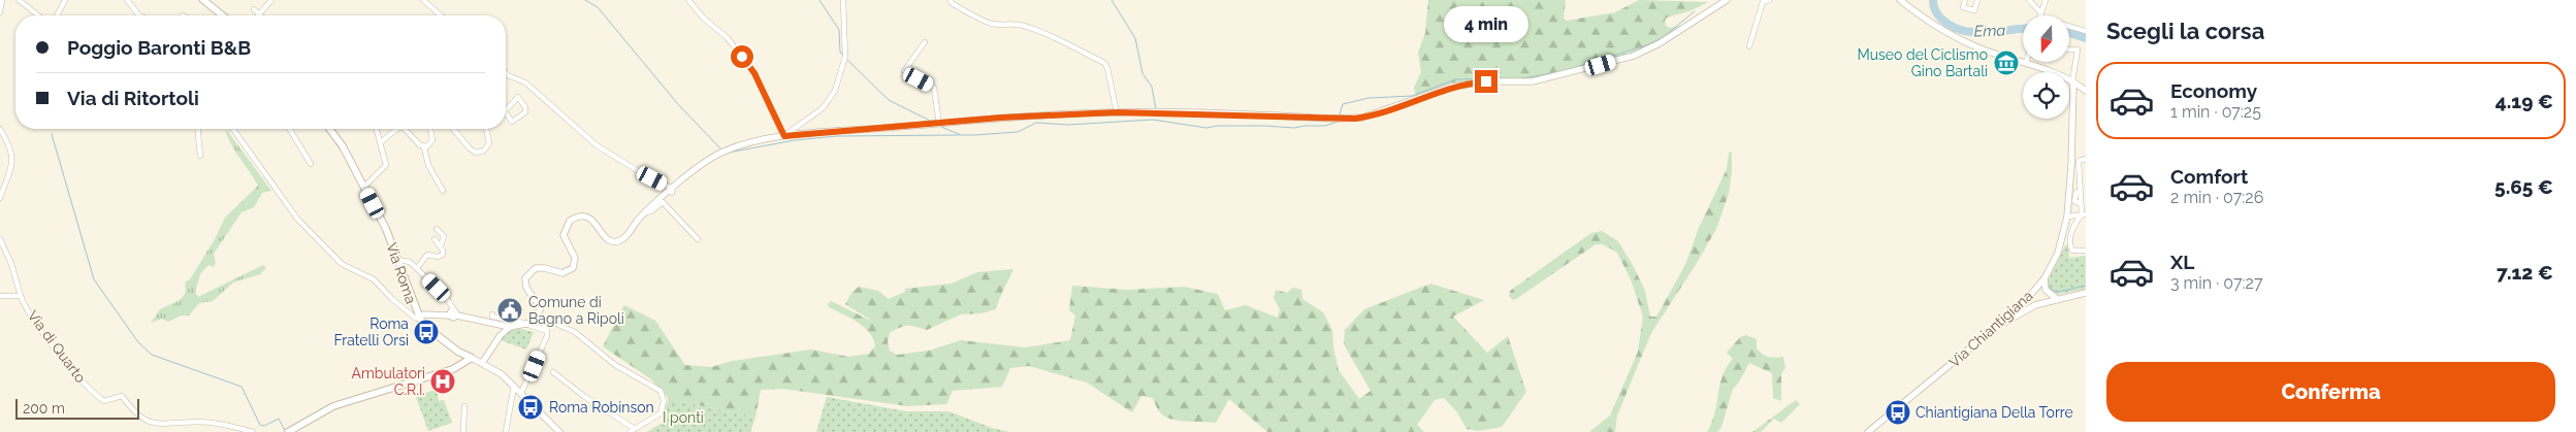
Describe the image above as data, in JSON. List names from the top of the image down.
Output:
{
  "streets": {
    "main road": ["Via Roma"],
    "street": ["Via Chiantigiana", "Via di Quarto"]
  },
  "water": ["Ema"],
  "parks": ["I ponti"],
  "places": {
    "museum": ["Museo del Ciclismo Gino Bartali"],
    "public building": ["Comune di Bagno a Ripoli"],
    "bus stop": ["Roma Fratelli Orsi", "Roma Robinson", "Chiantigiana Della Torre"],
    "hospital": ["Ambulatori C.R.I."]
  },
  "scale_bar": "200 m",
  "north": "bottom",
  "page": {
    "heading": "Scegli la corsa",
    "bubble": "4 min",
    "banner": ["Poggio Baronti B&B", "Via di Ritortoli"],
    "list": [
      {
        "name": "Economy",
        "note": "1 min · 07:25",
        "value": "4.19 €"
      },
      {
        "name": "Comfort",
        "note": "2 min · 07:26",
        "value": "5.65 €"
      },
      {
        "name": "XL",
        "note": "3 min · 07:27",
        "value": "7.12 €"
      }
    ],
    "buttons": "Conferma",
    "scale": "200 m"
  }
}
